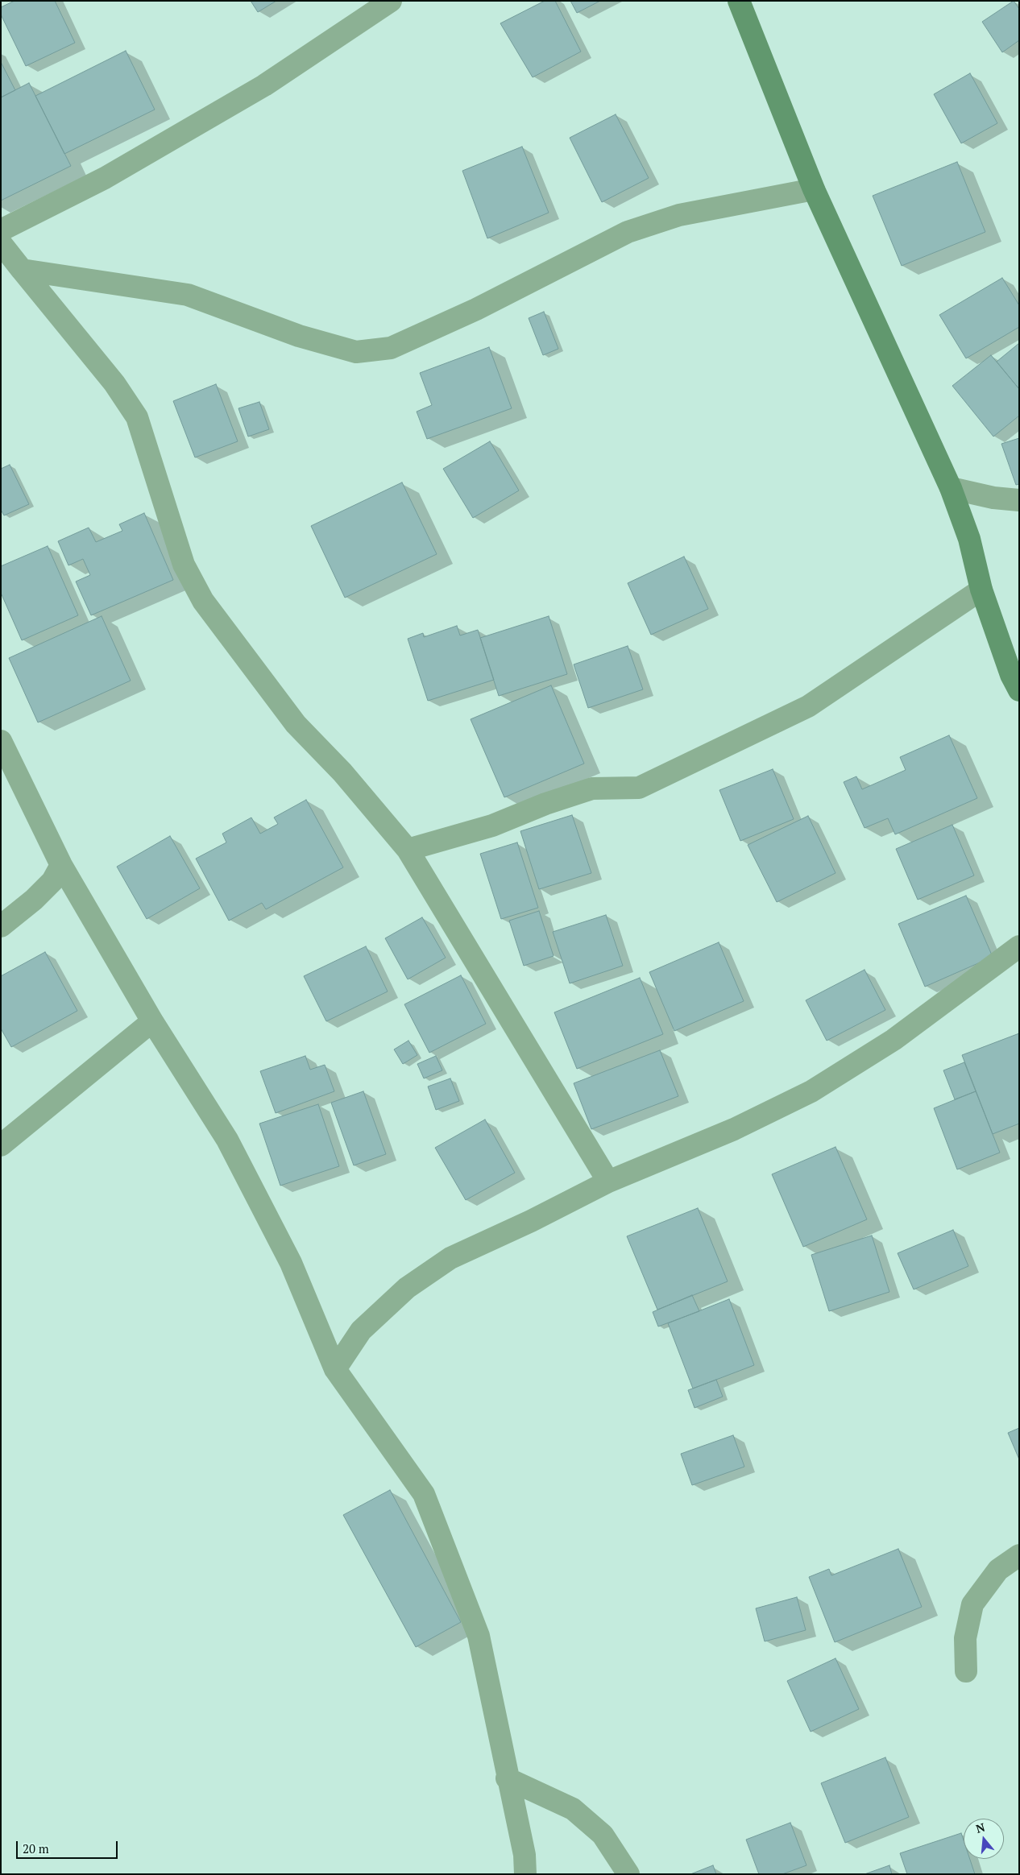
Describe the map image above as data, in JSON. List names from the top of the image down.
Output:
{
  "scale_bar": "20 m",
  "north": "top"
}
